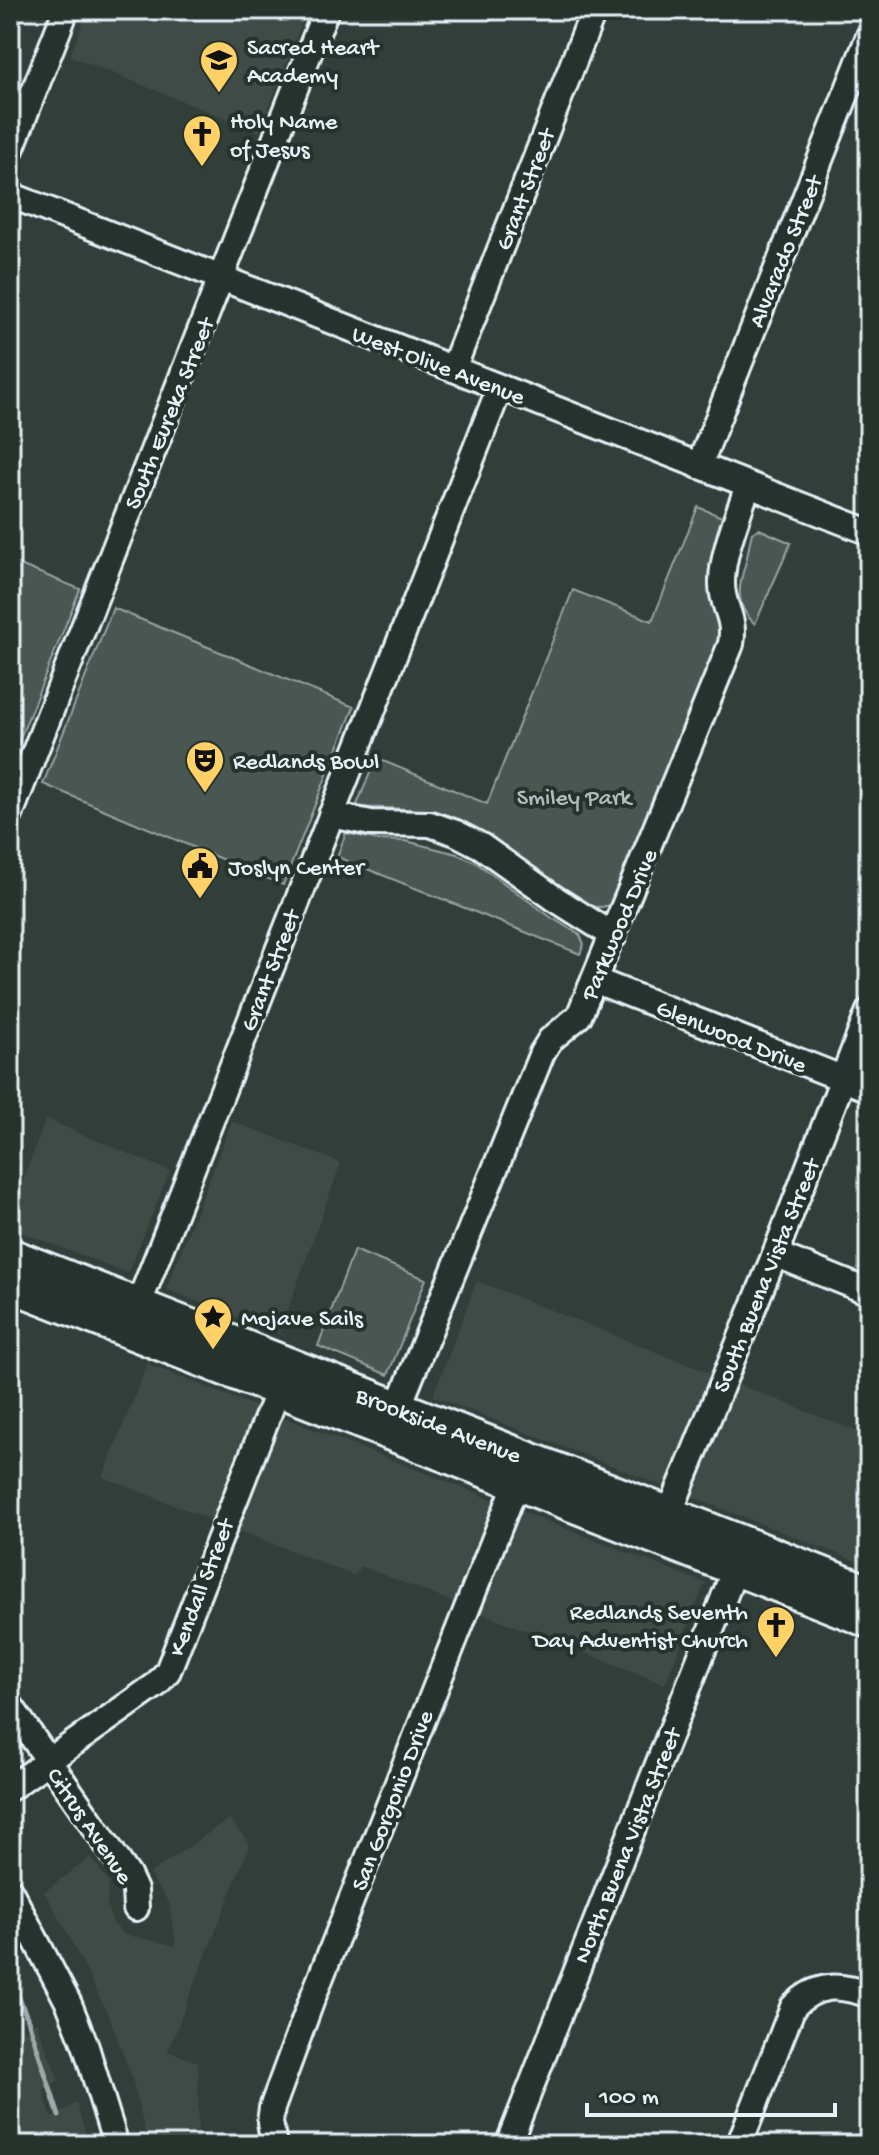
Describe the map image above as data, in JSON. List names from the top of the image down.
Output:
{
  "streets": {
    "main road": ["Brookside Avenue"],
    "street": [
      "Grant Street",
      "Alvarado Street",
      "West Olive Avenue",
      "South Eureka Street",
      "Parkwood Drive",
      "Glenwood Drive",
      "South Buena Vista Street",
      "Kendall Street",
      "San Gorgonio Drive",
      "Citrus Avenue",
      "North Buena Vista Street"
    ]
  },
  "crossings": [
    ["Grant Street", "West Olive Avenue"],
    ["Grant Street", "Brookside Avenue"],
    ["Alvarado Street", "West Olive Avenue"],
    ["West Olive Avenue", "South Eureka Street"],
    ["West Olive Avenue", "Parkwood Drive"],
    ["Parkwood Drive", "Glenwood Drive"],
    ["Parkwood Drive", "Brookside Avenue"],
    ["Glenwood Drive", "South Buena Vista Street"],
    ["South Buena Vista Street", "Brookside Avenue"],
    ["Brookside Avenue", "Kendall Street"],
    ["Brookside Avenue", "San Gorgonio Drive"],
    ["Brookside Avenue", "North Buena Vista Street"],
    ["Kendall Street", "Citrus Avenue"]
  ],
  "parks": ["Smiley Park"],
  "places": {
    "school or university": ["Sacred Heart Academy"],
    "church": ["Holy Name of Jesus", "Redlands Seventh Day Adventist Church"],
    "theatre": ["Redlands Bowl"],
    "public building": ["Joslyn Center"],
    "place": ["Mojave Sails"]
  },
  "scale_bar": "100 m"
}
